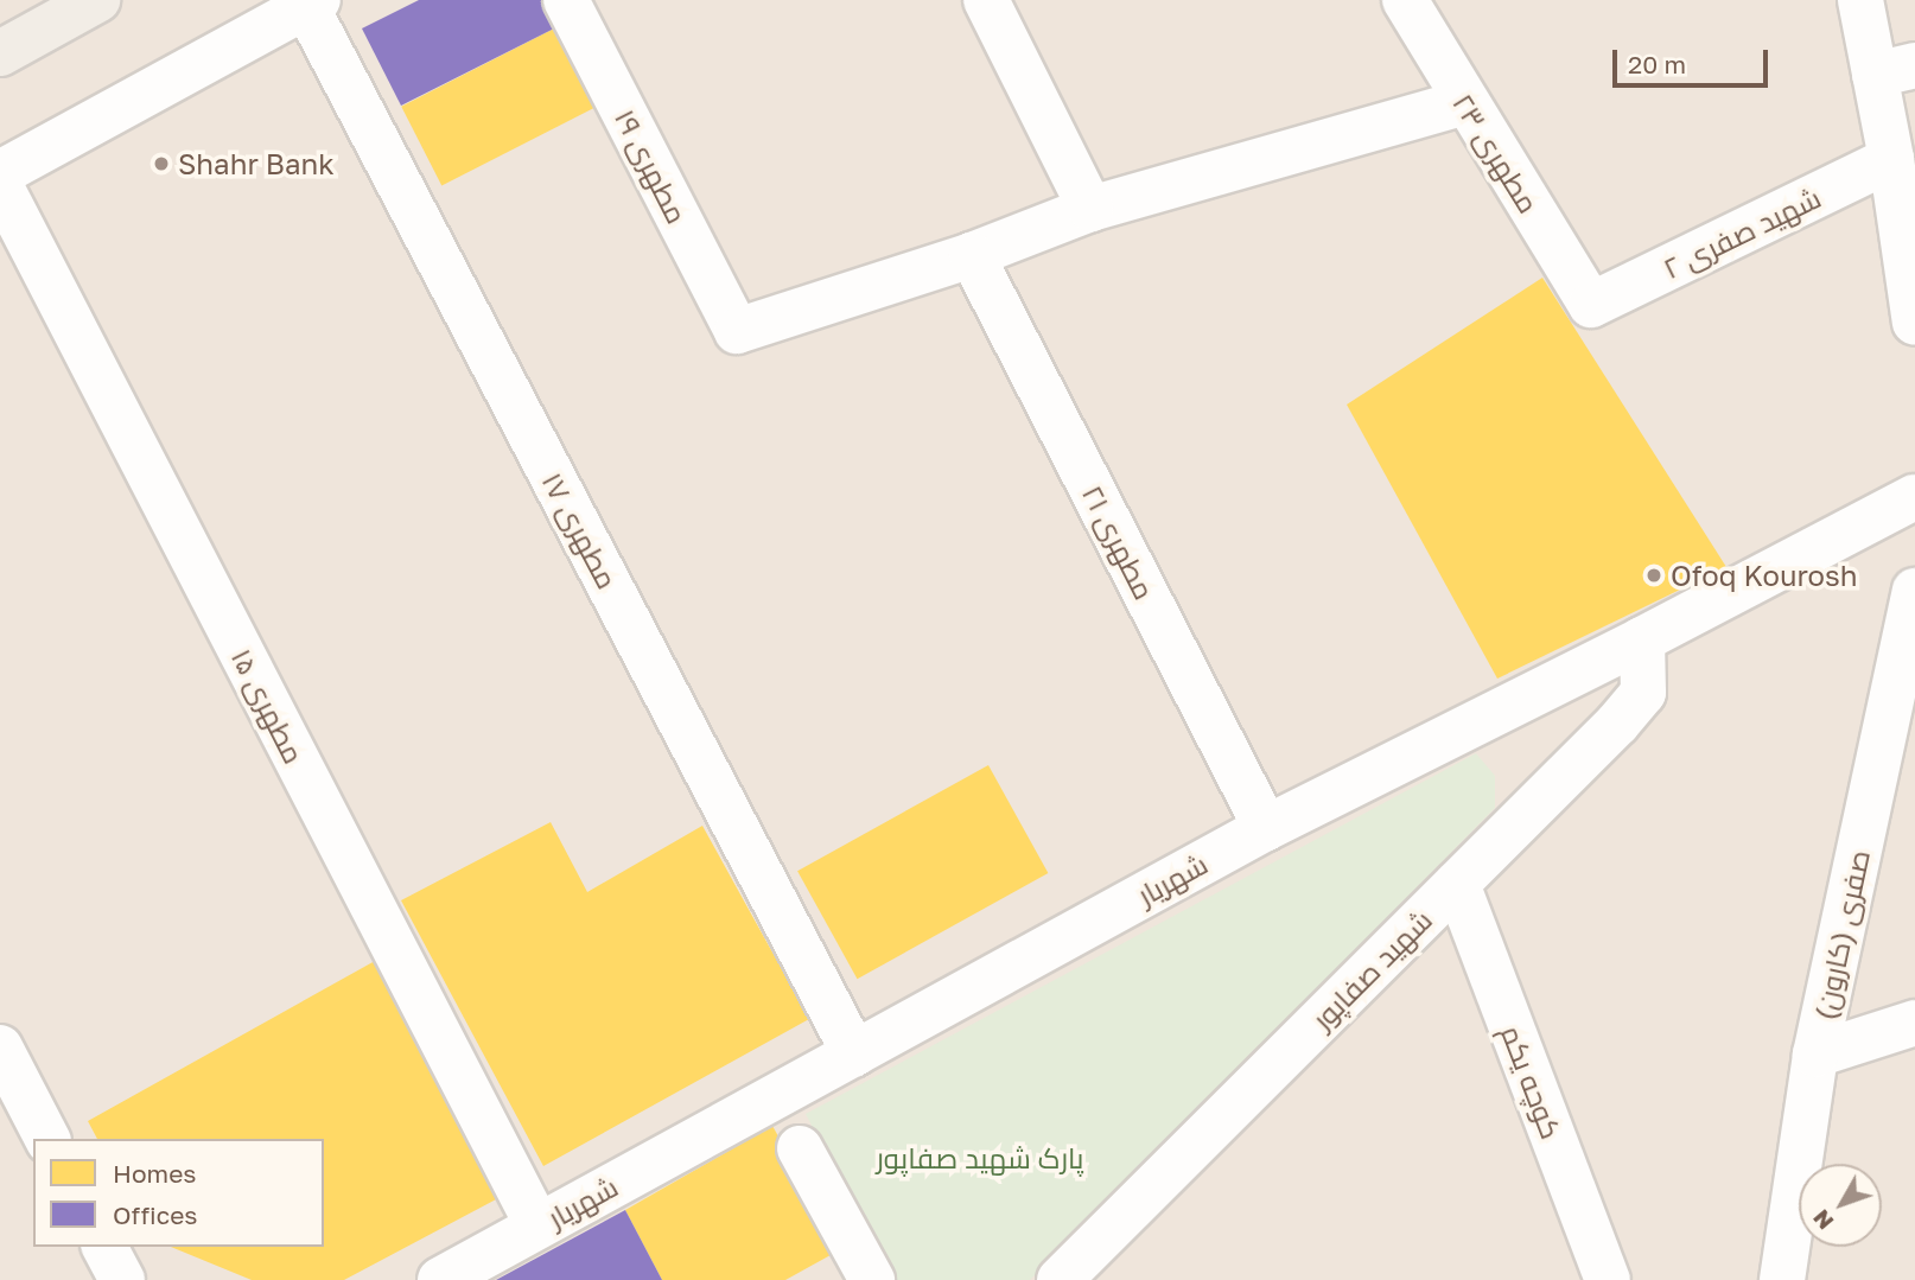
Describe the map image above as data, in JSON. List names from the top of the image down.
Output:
{
  "streets": {
    "street": [
      "مطهری ۲۳",
      "مطهری ۱۹",
      "شهید صفری ۲",
      "مطهری ۱۷",
      "مطهری ۲۱",
      "مطهری ۱۵",
      "شهریار",
      "صفری (کارون)",
      "شهید صفاپور",
      "کوچه یکم"
    ]
  },
  "crossings": [
    ["مطهری ۲۳", "شهید صفری ۲"],
    ["مطهری ۱۹", "مطهری ۲۱"],
    ["مطهری ۱۷", "شهریار"],
    ["مطهری ۲۱", "شهریار"],
    ["مطهری ۱۵", "شهریار"],
    ["شهریار", "شهید صفاپور"],
    ["شهید صفاپور", "کوچه یکم"]
  ],
  "parks": ["پارک شهید صفاپور"],
  "places": ["Shahr Bank", "Ofoq Kourosh"],
  "legend": ["Homes", "Offices"],
  "scale_bar": "20 m",
  "north": "bottom left"
}
